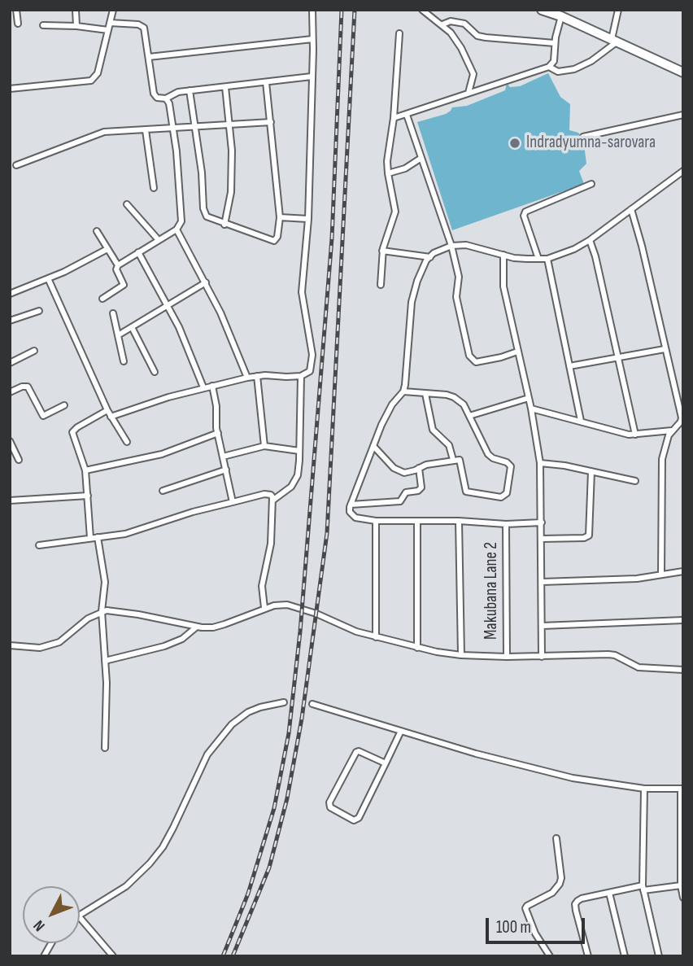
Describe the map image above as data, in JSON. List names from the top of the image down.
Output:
{
  "streets": {
    "street": ["Makubana Lane 2"]
  },
  "places": ["Indradyumna-sarovara"],
  "scale_bar": "100 m",
  "north": "bottom left"
}
